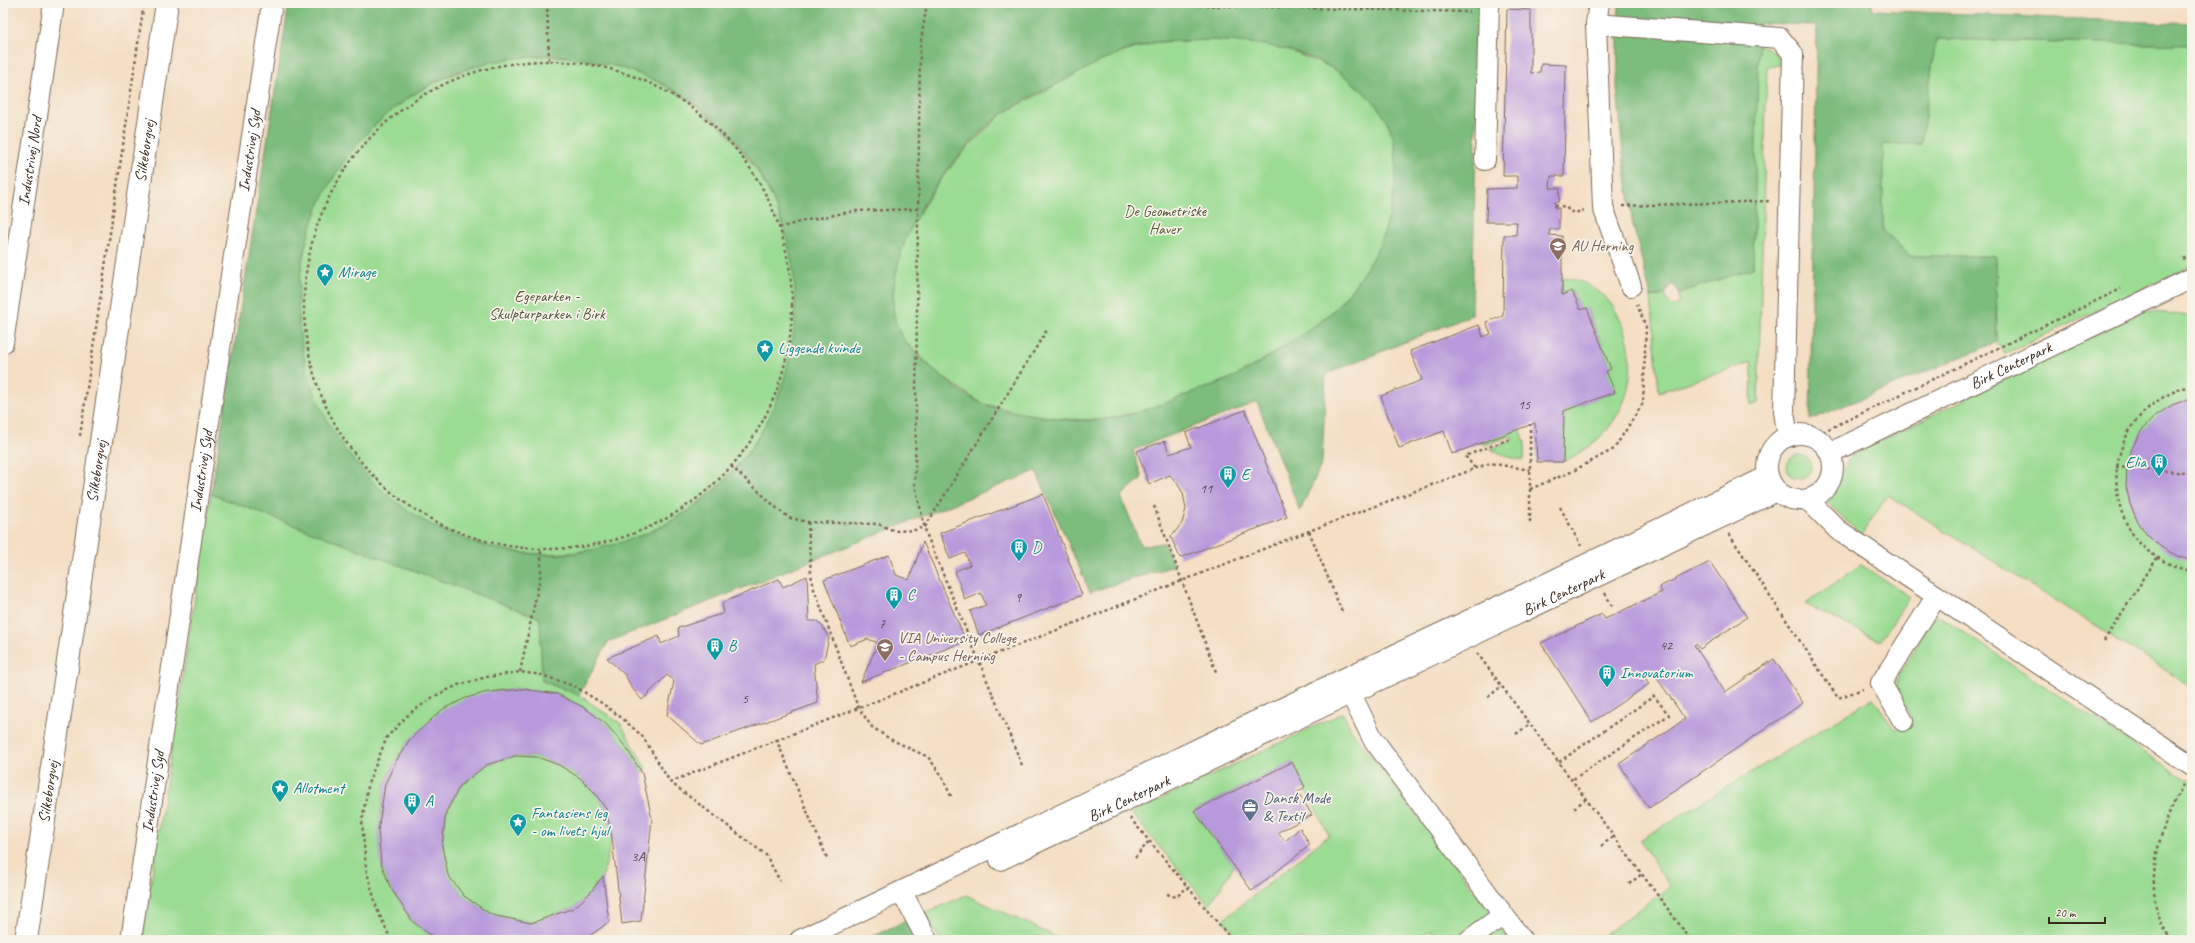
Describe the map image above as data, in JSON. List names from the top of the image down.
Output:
{
  "streets": {
    "main road": ["Silkeborgvej"],
    "street": ["Industrivej Syd", "Industrivej Nord", "Birk Centerpark"]
  },
  "parks": ["De Geometriske Haver", "Egeparken - Skulpturparken i Birk"],
  "places": {
    "school or university": ["AU Herning", "VIA University College - Campus Herning"],
    "place": [
      "Mirage",
      "Liggende kvinde",
      "Allotment",
      "Fantasiens leg - om livets hjul"
    ],
    "building": [
      "Elia",
      "E",
      "D",
      "C",
      "B",
      "Innovatorium",
      "A"
    ],
    "office": ["Dansk Mode & Textil"]
  },
  "house_numbers": [
    "15",
    "11",
    "9",
    "7",
    "42",
    "5",
    "3A"
  ],
  "scale_bar": "20 m"
}
